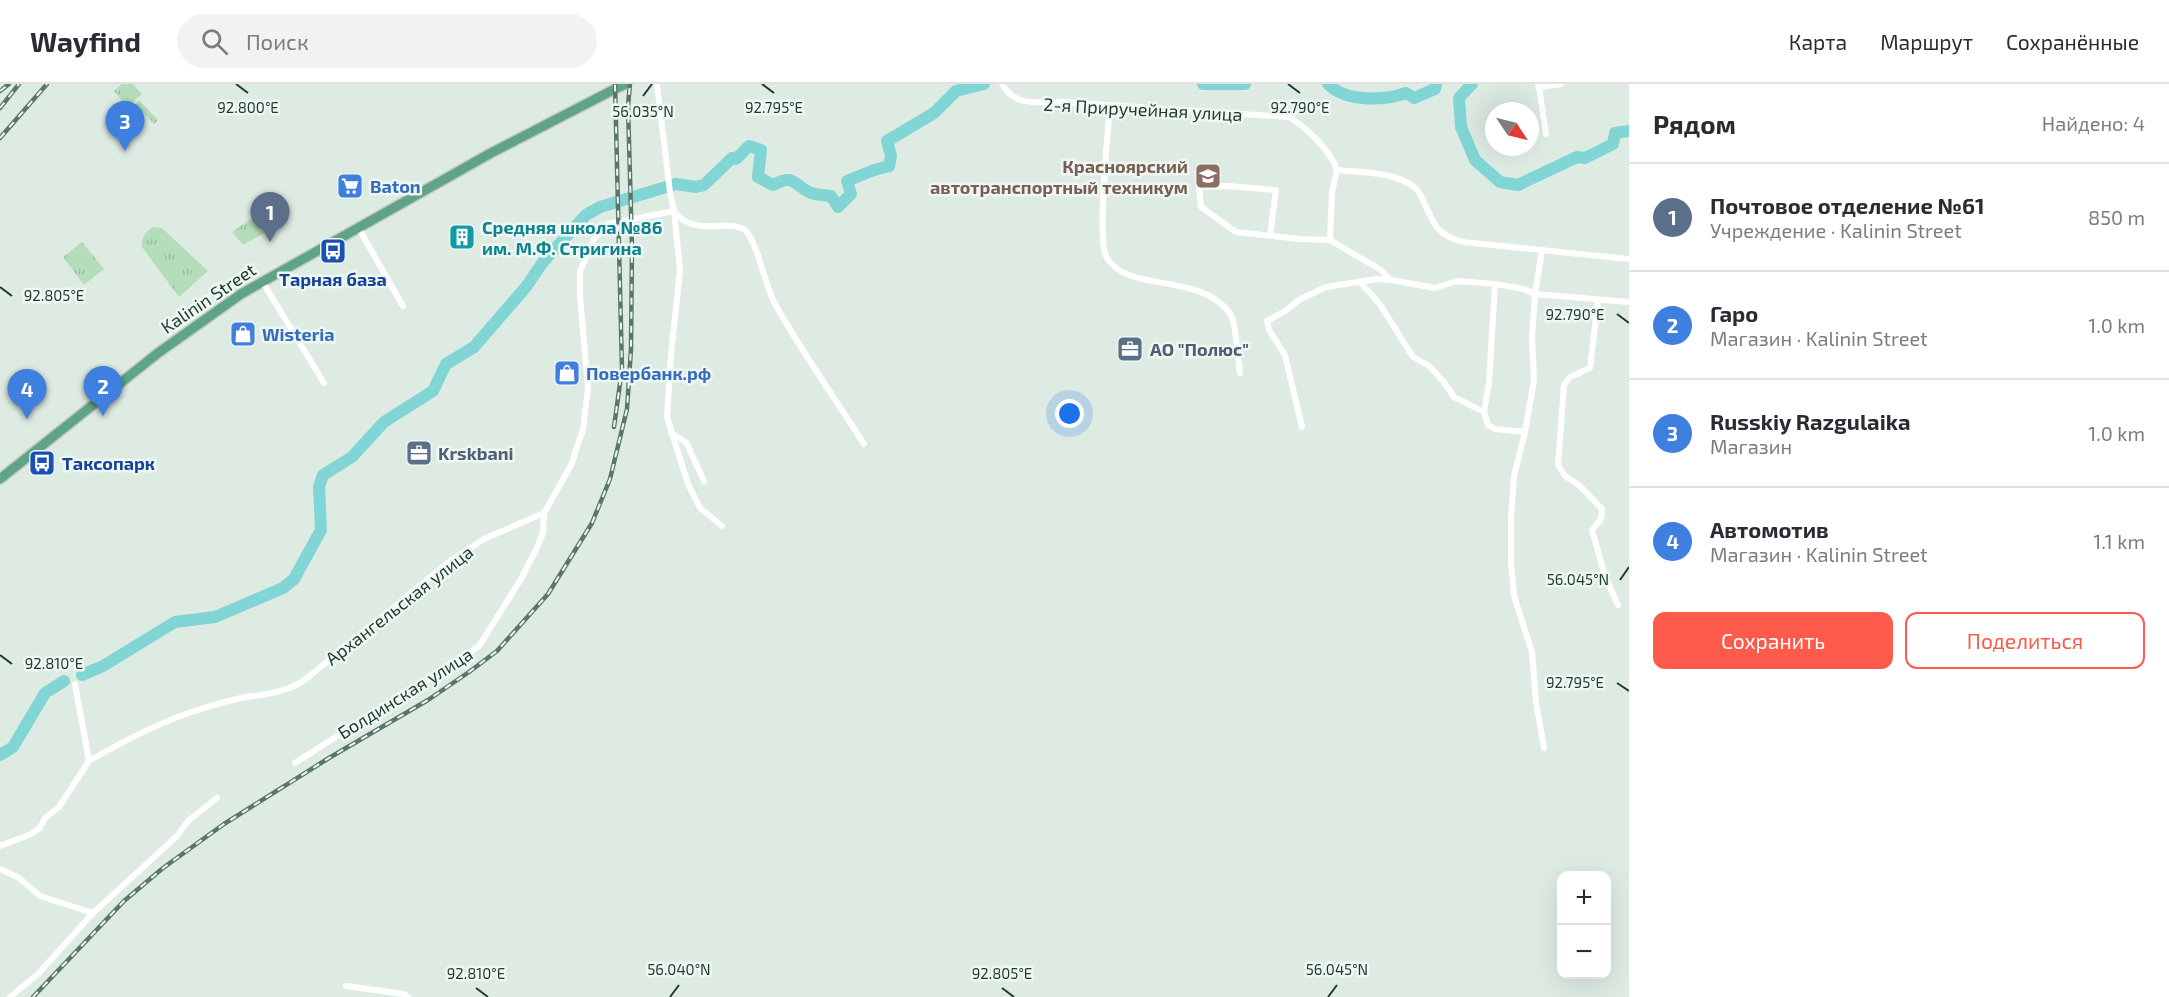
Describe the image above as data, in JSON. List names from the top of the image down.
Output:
{
  "streets": {
    "main road": ["Kalinin Street"],
    "street": ["2-я Приручейная улица", "Архангельская улица", "Болдинская улица"]
  },
  "crossings": [
    ["Архангельская улица", "Болдинская улица"]
  ],
  "places": {
    "school or university": ["Красноярский автотранспортный техникум"],
    "supermarket": ["Baton"],
    "building": ["Средняя школа №86 им. М.Ф. Стригина"],
    "bus stop": ["Тарная база", "Таксопарк"],
    "shop": ["Wisteria", "Повербанк.рф"],
    "office": ["АО \"Полюс\"", "Krskbani"]
  },
  "north": "bottom right",
  "page": {
    "header": "Wayfind",
    "search": "Поиск",
    "nav": ["Карта", "Маршрут", "Сохранённые"],
    "heading": ["Рядом", "Найдено: 4"],
    "pins": [
      "3",
      "1",
      "2",
      "4"
    ],
    "list": [
      {
        "mark": "1",
        "name": "Почтовое отделение №61",
        "note": "Учреждение · Kalinin Street",
        "value": "850 m"
      },
      {
        "mark": "2",
        "name": "Гаро",
        "note": "Магазин · Kalinin Street",
        "value": "1.0 km"
      },
      {
        "mark": "3",
        "name": "Russkiy Razgulaika",
        "note": "Магазин",
        "value": "1.0 km"
      },
      {
        "mark": "4",
        "name": "Автомотив",
        "note": "Магазин · Kalinin Street",
        "value": "1.1 km"
      }
    ],
    "buttons": ["Сохранить", "Поделиться"],
    "map_buttons": ["+", "−"]
  },
  "coordinates": [
    "92.800°E",
    "92.795°E",
    "92.790°E",
    "56.035°N",
    "92.805°E",
    "56.045°N",
    "92.810°E",
    "56.040°N"
  ]
}
